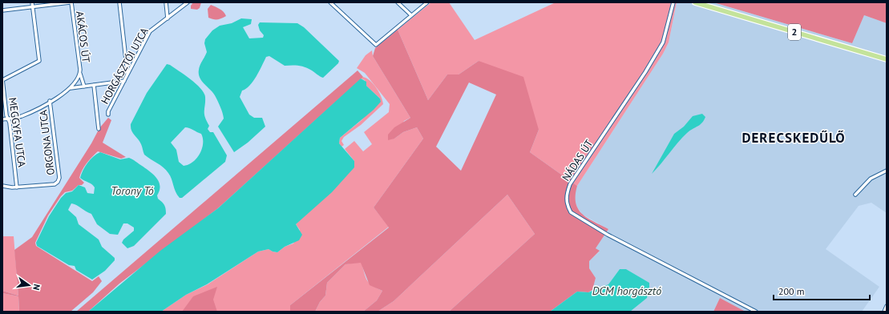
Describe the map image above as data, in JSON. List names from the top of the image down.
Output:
{
  "streets": {
    "main road": ["2"],
    "street": [
      "AKÁCOS ÚT",
      "HORGÁSZTÓI UTCA",
      "MEGGYFA UTCA",
      "ORGONA UTCA",
      "NÁDAS ÚT"
    ]
  },
  "crossings": [
    ["AKÁCOS ÚT", "MEGGYFA UTCA"],
    ["AKÁCOS ÚT", "ORGONA UTCA"],
    ["MEGGYFA UTCA", "ORGONA UTCA"]
  ],
  "districts": ["DERECSKEDŰLŐ"],
  "water": ["Torony Tó", "DCM horgásztó"],
  "scale_bar": "200 m",
  "north": "right"
}
